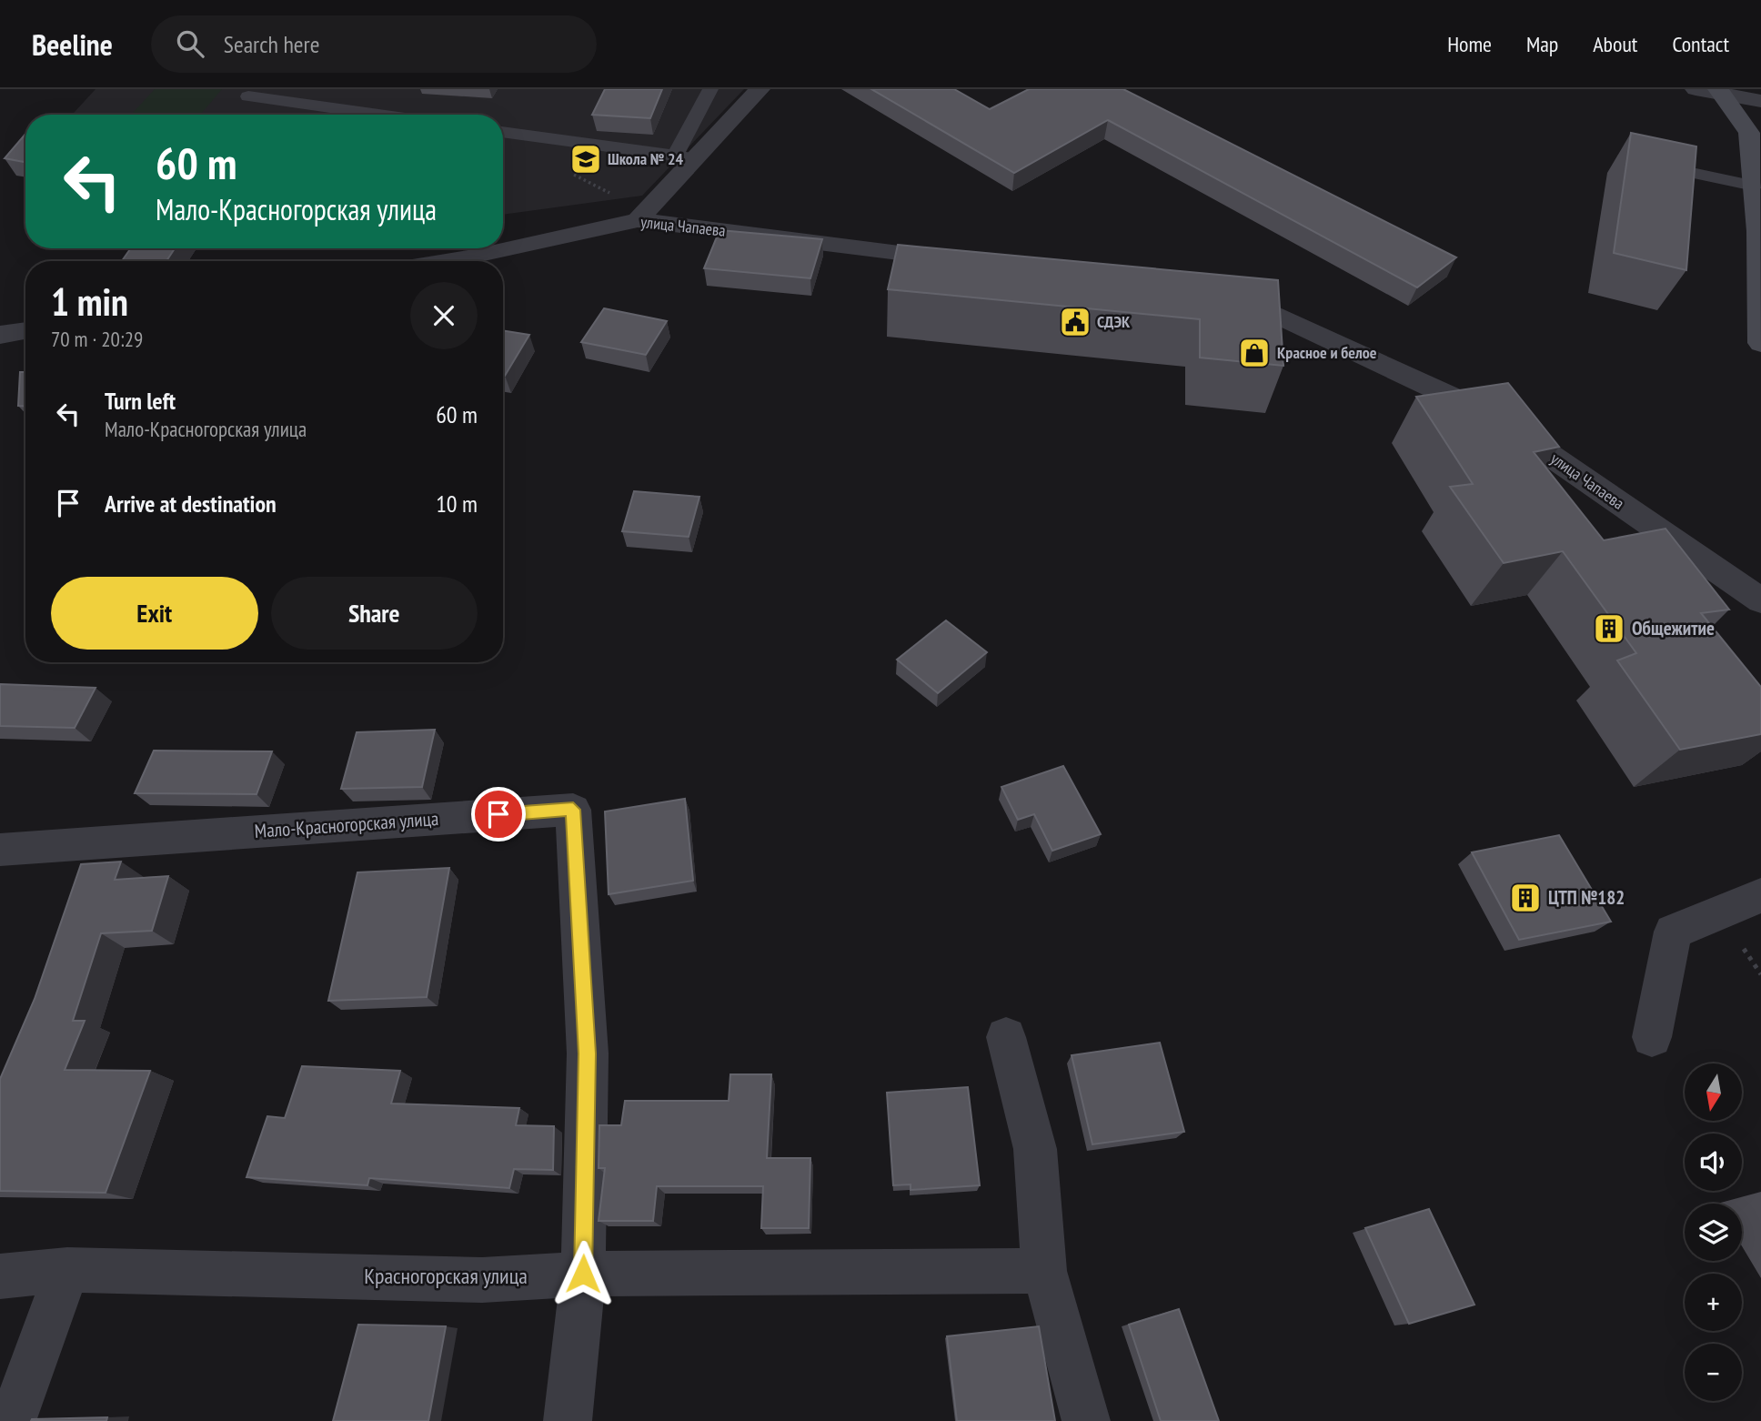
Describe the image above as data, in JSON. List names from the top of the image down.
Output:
{
  "streets": {
    "street": ["улица Чапаева", "Мало-Красногорская улица", "Красногорская улица"]
  },
  "crossings": [
    ["Мало-Красногорская улица", "Красногорская улица"]
  ],
  "places": {
    "school or university": ["Школа № 24"],
    "public building": ["СДЭК"],
    "shop": ["Красное и белое"],
    "building": ["Общежитие", "ЦТП №182"]
  },
  "north": "bottom",
  "page": {
    "header": "Beeline",
    "search": "Search here",
    "nav": [
      "Home",
      "Map",
      "About",
      "Contact"
    ],
    "turn": ["60 m", "Мало-Красногорская улица"],
    "heading": ["1 min", "70 m · 20:29"],
    "list": [
      {
        "name": "Turn left",
        "note": "Мало-Красногорская улица",
        "value": "60 m"
      },
      {
        "name": "Arrive at destination",
        "value": "10 m"
      }
    ],
    "buttons": ["Exit", "Share"],
    "map_buttons": ["+", "−"]
  }
}
